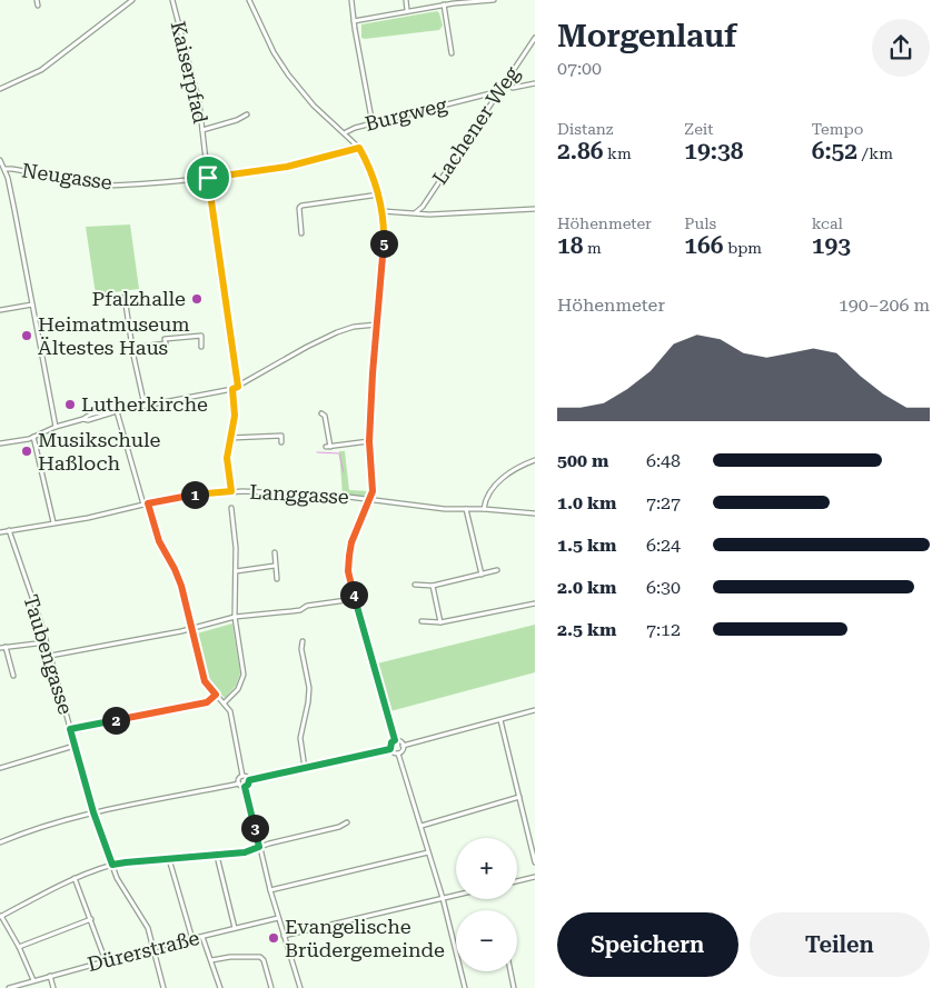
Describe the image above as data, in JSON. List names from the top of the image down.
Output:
{
  "streets": {
    "street": [
      "Kaiserpfad",
      "Burgweg",
      "Lachener Weg",
      "Neugasse",
      "Langgasse",
      "Taubengasse",
      "Dürerstraße"
    ]
  },
  "crossings": [
    ["Kaiserpfad", "Neugasse"],
    ["Burgweg", "Lachener Weg"],
    ["Langgasse", "Taubengasse"],
    ["Taubengasse", "Dürerstraße"]
  ],
  "places": [
    "Pfalzhalle",
    "Heimatmuseum Ältestes Haus",
    "Lutherkirche",
    "Musikschule Haßloch",
    "Evangelische Brüdergemeinde"
  ],
  "page": {
    "heading": ["Morgenlauf", "07:00"],
    "stats": [
      ["Distanz", "2.86 km"],
      ["Zeit", "19:38"],
      ["Tempo", "6:52 /km"],
      ["Höhenmeter", "18 m"],
      ["Puls", "166 bpm"],
      ["kcal", "193"]
    ],
    "pins": [
      "5",
      "1",
      "4",
      "2",
      "3"
    ],
    "chart": ["Höhenmeter", "190–206 m"],
    "list": [
      {
        "name": "500 m",
        "note": "6:48"
      },
      {
        "name": "1.0 km",
        "note": "7:27"
      },
      {
        "name": "1.5 km",
        "note": "6:24"
      },
      {
        "name": "2.0 km",
        "note": "6:30"
      },
      {
        "name": "2.5 km",
        "note": "7:12"
      }
    ],
    "map_buttons": ["+", "−"],
    "buttons": ["Speichern", "Teilen"]
  }
}
